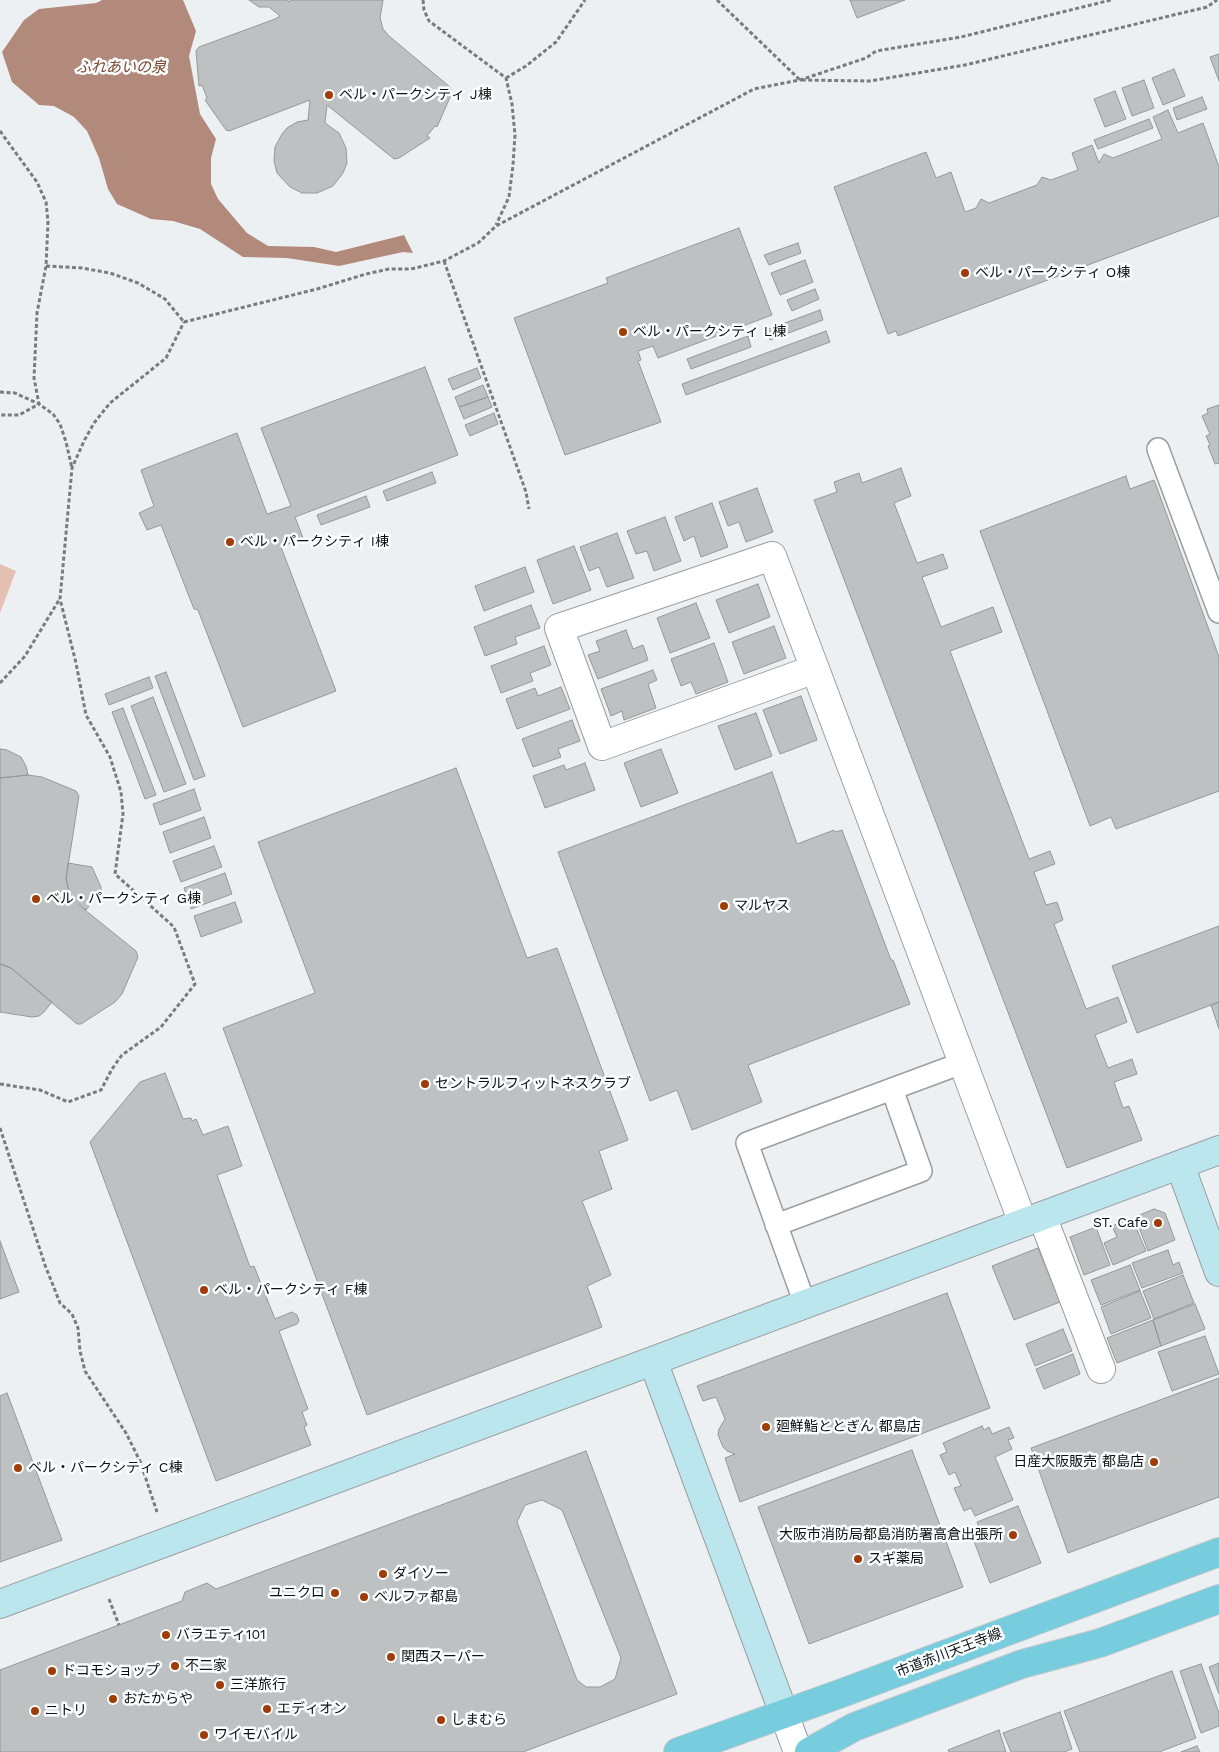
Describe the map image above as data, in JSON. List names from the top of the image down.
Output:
{
  "streets": {
    "main road": ["市道赤川天王寺線"]
  },
  "water": ["ふれあいの泉"],
  "places": [
    "ベル・パークシティ J棟",
    "ベル・パークシティ O棟",
    "ベル・パークシティ L棟",
    "ベル・パークシティ I棟",
    "ベル・パークシティ G棟",
    "マルヤス",
    "セントラルフィットネスクラブ",
    "ST. Cafe",
    "ベル・パークシティ F棟",
    "廻鮮鮨ととぎん 都島店",
    "日産大阪販売 都島店",
    "ベル・パークシティ C棟",
    "大阪市消防局都島消防署高倉出張所",
    "スギ薬局",
    "ダイソー",
    "ユニクロ",
    "ベルファ都島",
    "バラエティ101",
    "関西スーパー",
    "不二家",
    "ドコモショップ",
    "三洋旅行",
    "おたからや",
    "エディオン",
    "ニトリ",
    "しまむら",
    "ワイモバイル"
  ]
}
